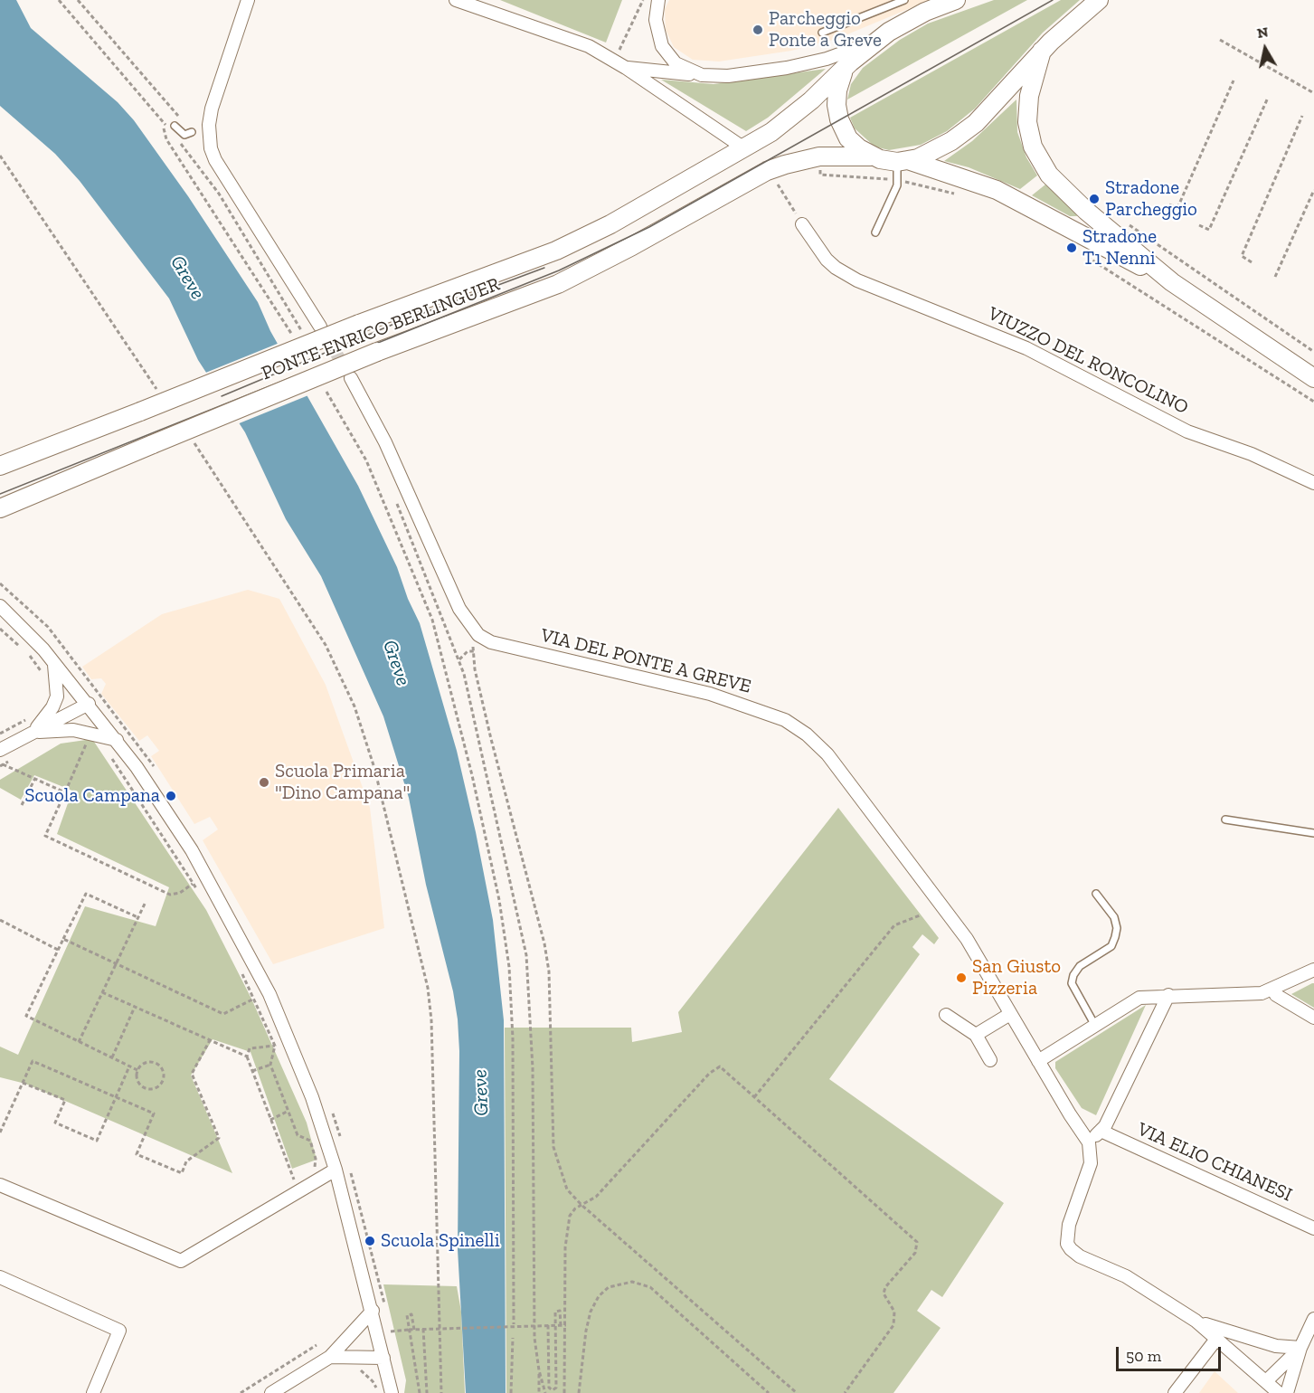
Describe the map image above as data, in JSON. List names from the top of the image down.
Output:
{
  "streets": {
    "main road": ["PONTE ENRICO BERLINGUER"],
    "street": ["VIUZZO DEL RONCOLINO", "VIA DEL PONTE A GREVE", "VIA ELIO CHIANESI"]
  },
  "water": ["Greve"],
  "places": [
    "Parcheggio Ponte a Greve",
    "Stradone Parcheggio",
    "Stradone T1 Nenni",
    "Scuola Primaria \"Dino Campana\"",
    "Scuola Campana",
    "San Giusto Pizzeria",
    "Scuola Spinelli"
  ],
  "scale_bar": "50 m",
  "north": "top"
}
